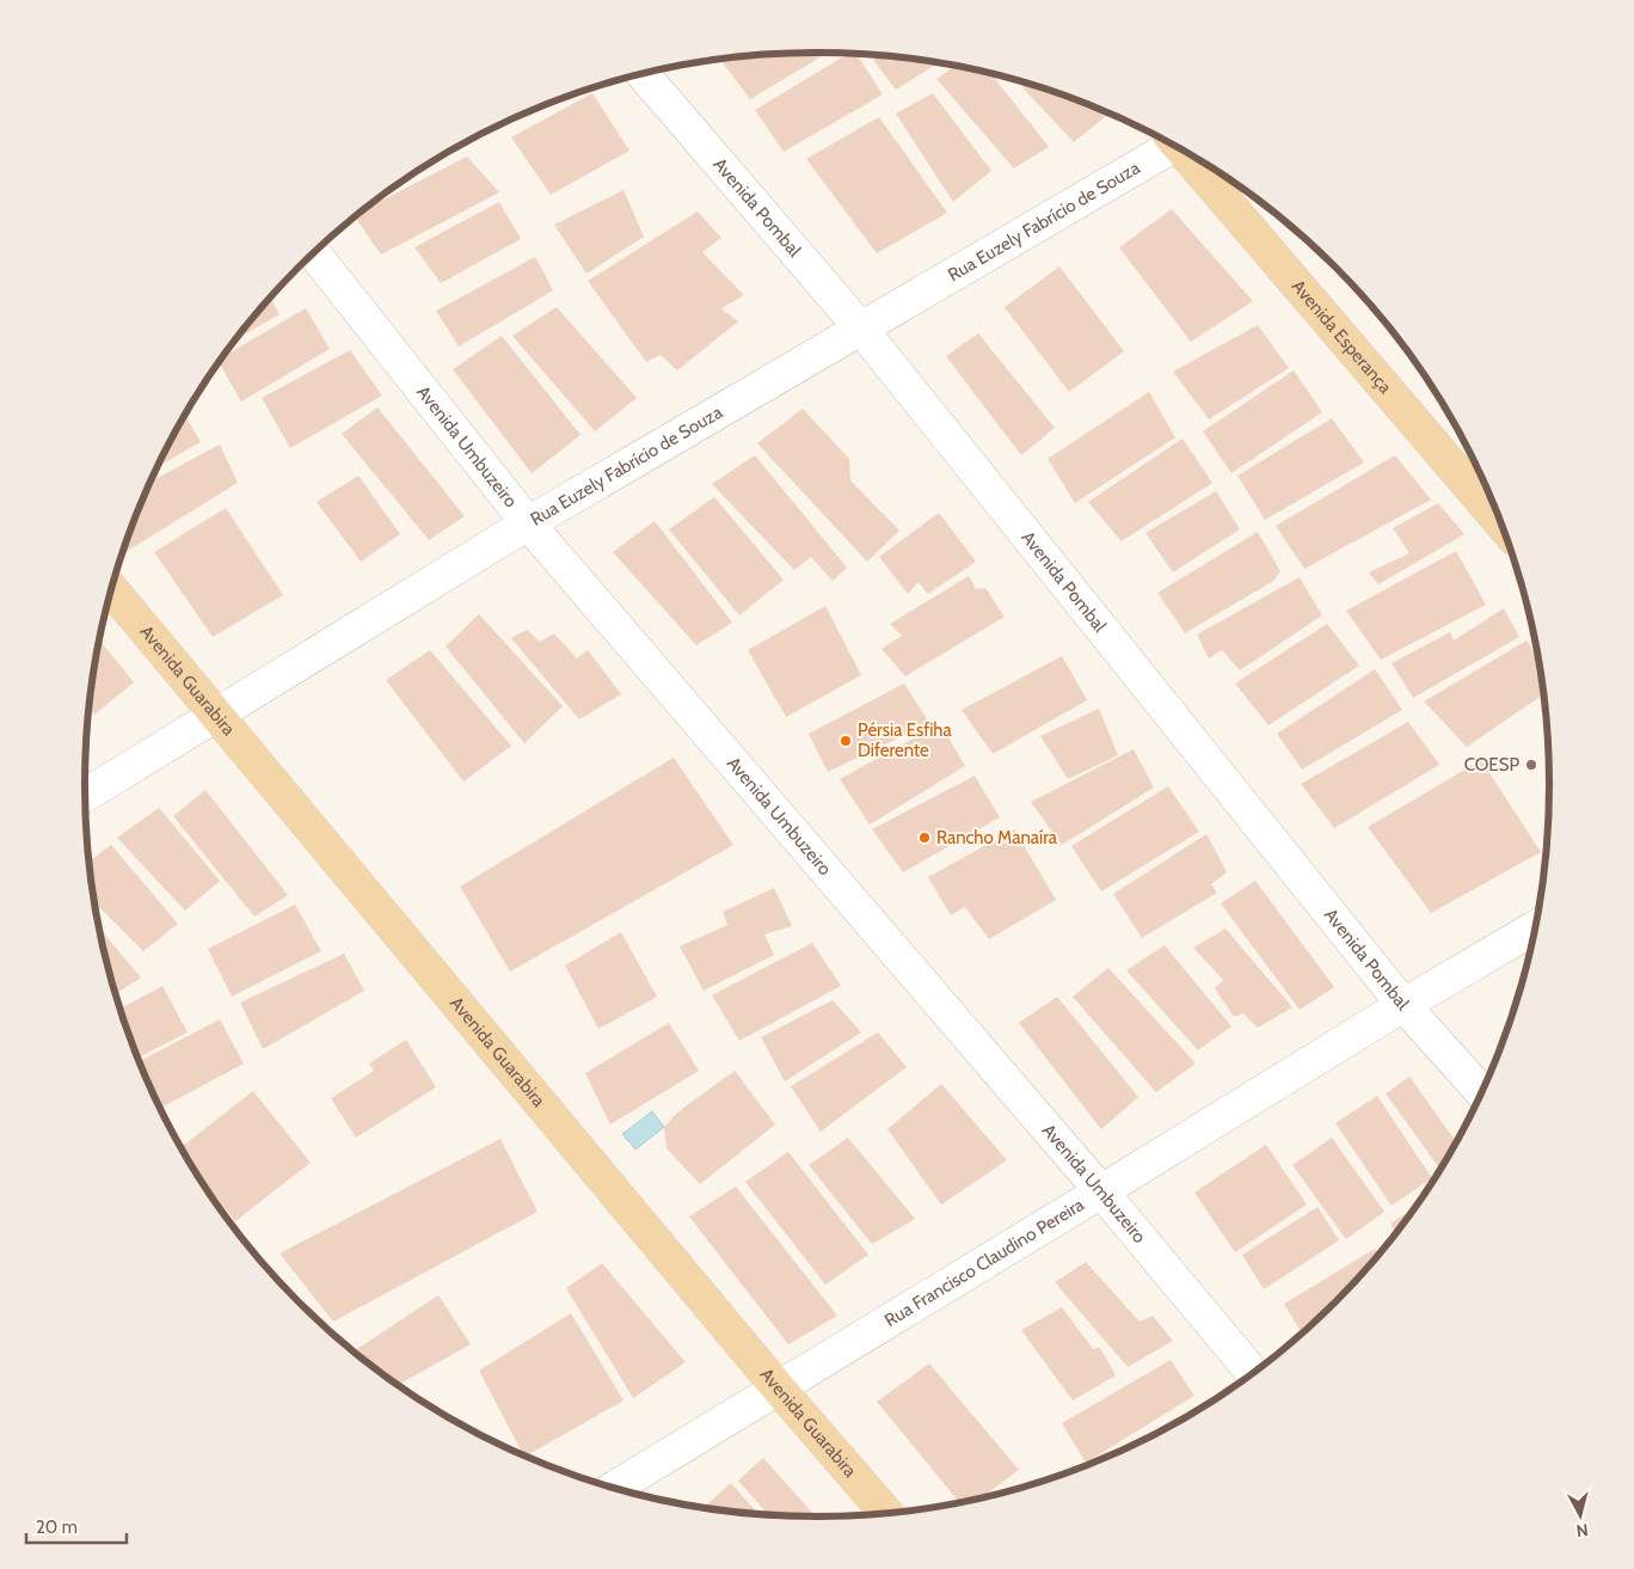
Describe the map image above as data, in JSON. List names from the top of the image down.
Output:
{
  "streets": {
    "main road": ["Avenida Esperança", "Avenida Guarabira"],
    "street": [
      "Avenida Pombal",
      "Rua Euzely Fabrício de Souza",
      "Avenida Umbuzeiro",
      "Rua Francisco Claudino Pereira"
    ]
  },
  "crossings": [
    ["Avenida Pombal", "Rua Euzely Fabrício de Souza"],
    ["Avenida Pombal", "Rua Francisco Claudino Pereira"],
    ["Rua Euzely Fabrício de Souza", "Avenida Umbuzeiro"],
    ["Rua Euzely Fabrício de Souza", "Avenida Guarabira"],
    ["Avenida Umbuzeiro", "Rua Francisco Claudino Pereira"],
    ["Avenida Guarabira", "Rua Francisco Claudino Pereira"]
  ],
  "places": ["Pérsia Esfiha Diferente", "COESP", "Rancho Manaíra"],
  "scale_bar": "20 m",
  "north": "bottom"
}
